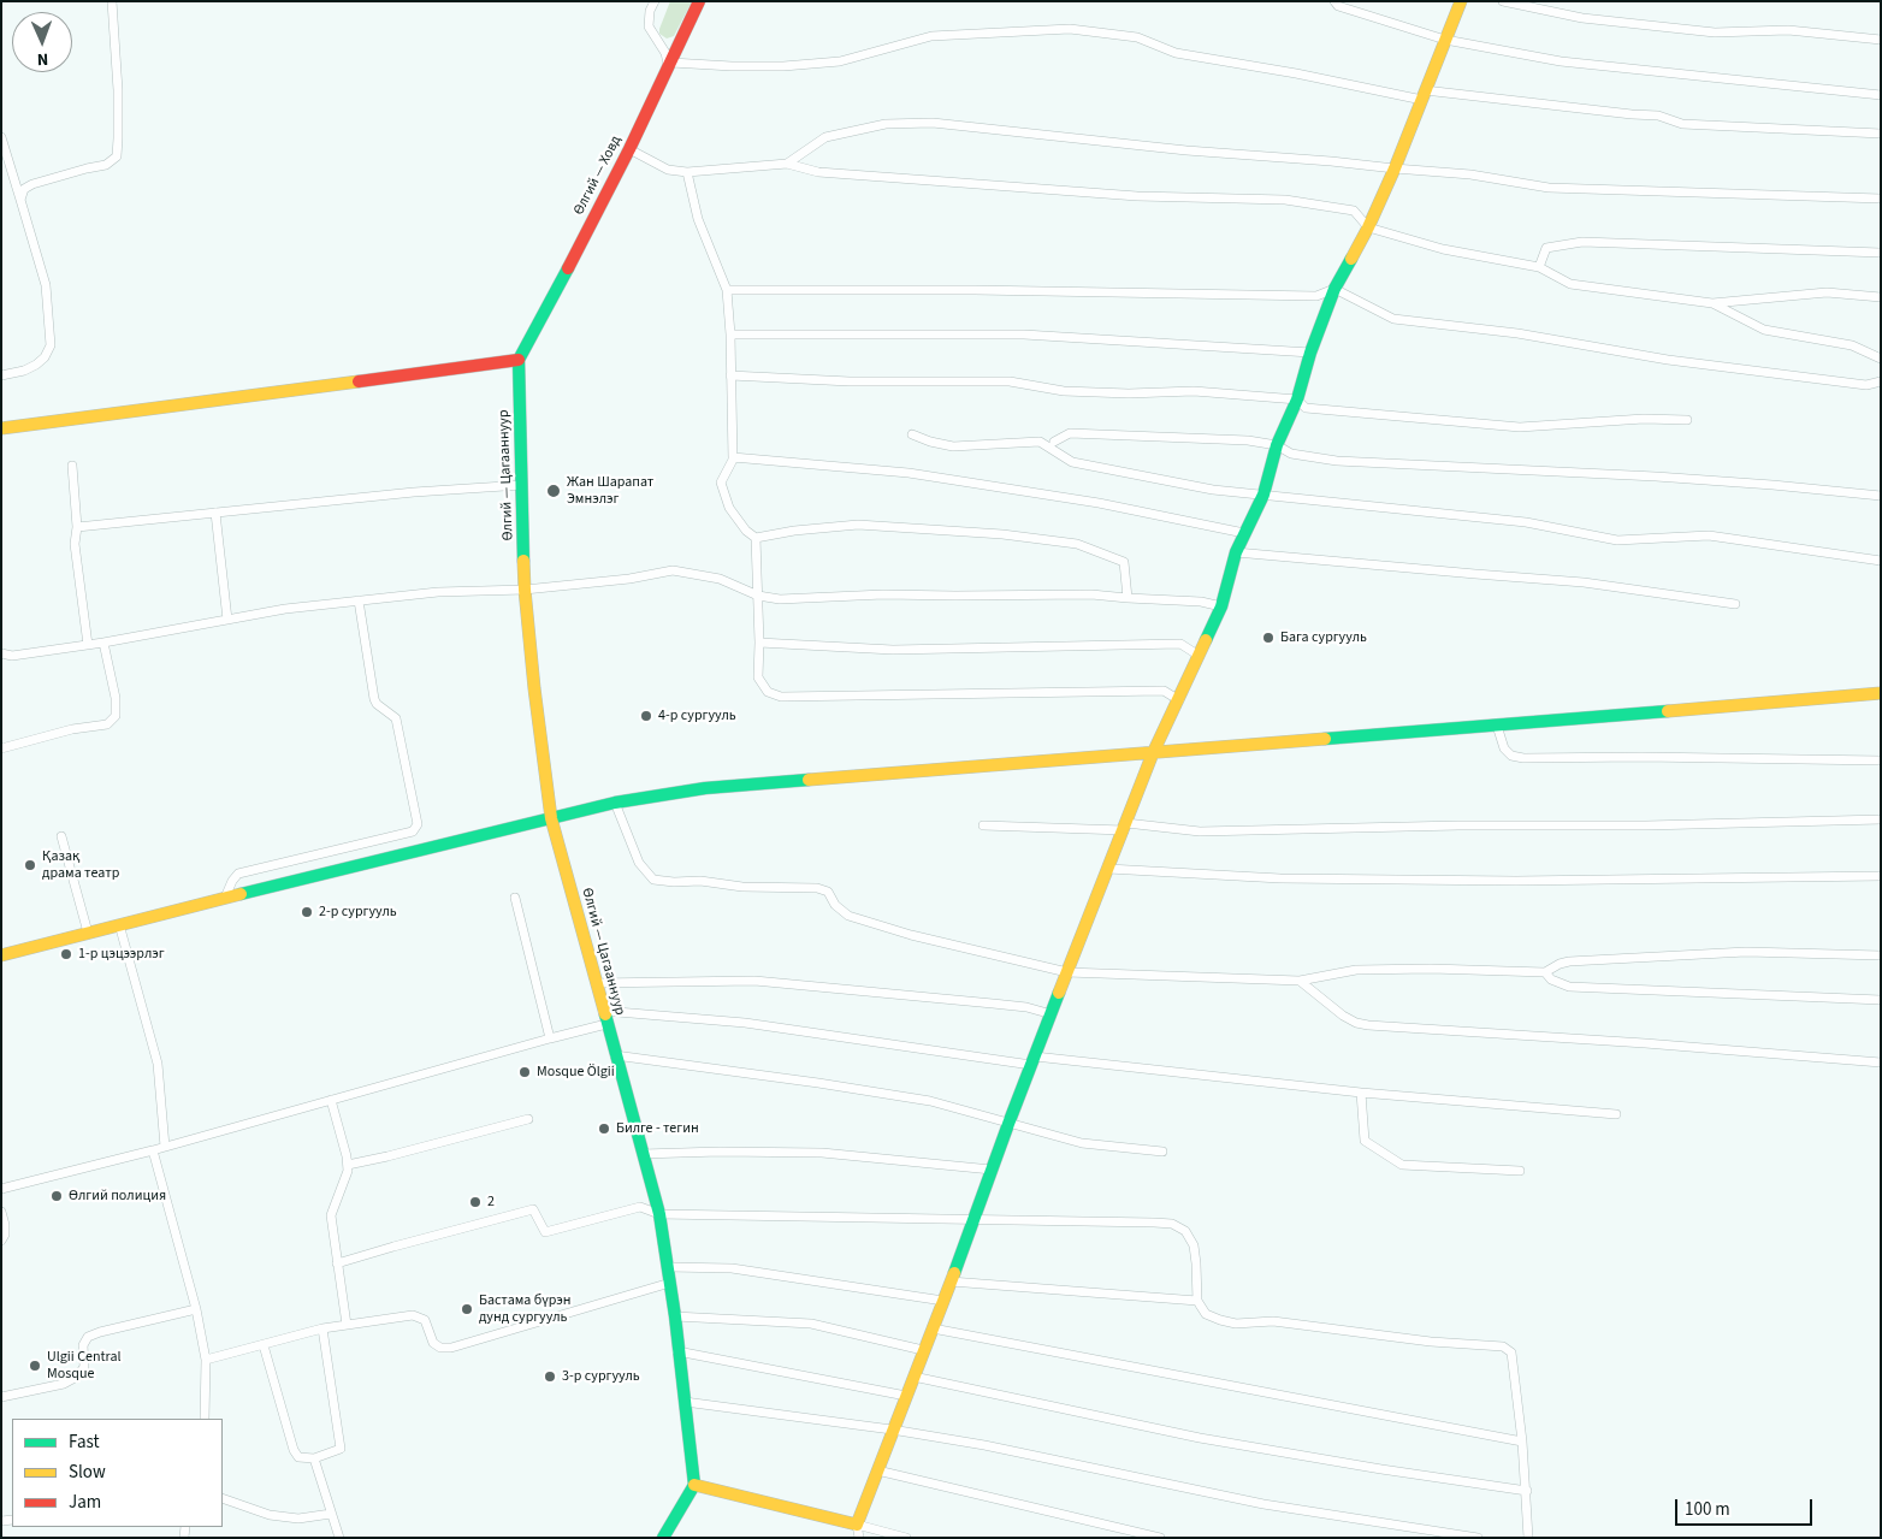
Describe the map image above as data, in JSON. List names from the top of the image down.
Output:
{
  "streets": {
    "main road": ["Өлгий — Ховд", "Өлгий — Цагааннуур"]
  },
  "crossings": [
    ["Өлгий — Ховд", "Өлгий — Цагааннуур"]
  ],
  "places": [
    "Жан Шарапат Эмнэлэг",
    "Бага сургууль",
    "4-р сургууль",
    "Қазақ драма театр",
    "2-р сургууль",
    "1-р цэцээрлэг",
    "Mosque Ölgii",
    "Билге - тегин",
    "Өлгий полиция",
    "2",
    "Бастама бүрэн дунд сургууль",
    "Ulgii Central Mosque",
    "3-р сургууль"
  ],
  "legend": ["Fast", "Slow", "Jam"],
  "scale_bar": "100 m",
  "north": "bottom"
}
